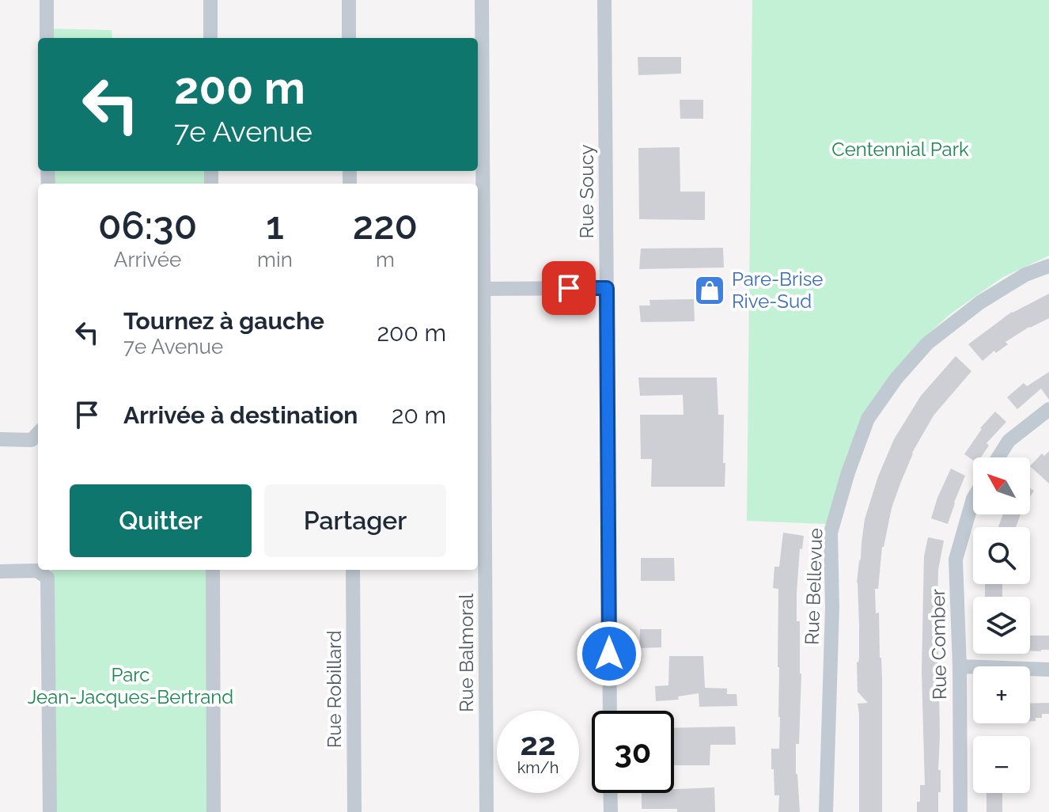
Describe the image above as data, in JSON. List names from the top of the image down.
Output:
{
  "streets": {
    "street": [
      "Rue Soucy",
      "Rue Bellevue",
      "Rue Comber",
      "Rue Balmoral",
      "Rue Robillard"
    ]
  },
  "parks": ["Centennial Park", "Parc Jean-Jacques-Bertrand"],
  "places": {
    "shop": ["Pare-Brise Rive-Sud"]
  },
  "north": "top left",
  "page": {
    "turn": ["200 m", "7e Avenue"],
    "eta": [
      "06:30",
      "Arrivée",
      "1",
      "min",
      "220",
      "m"
    ],
    "list": [
      {
        "name": "Tournez à gauche",
        "note": "7e Avenue",
        "value": "200 m"
      },
      {
        "name": "Arrivée à destination",
        "value": "20 m"
      }
    ],
    "map_buttons": ["+", "−"],
    "buttons": ["Quitter", "Partager"],
    "speed": "22 km/h",
    "limit": "30"
  }
}
